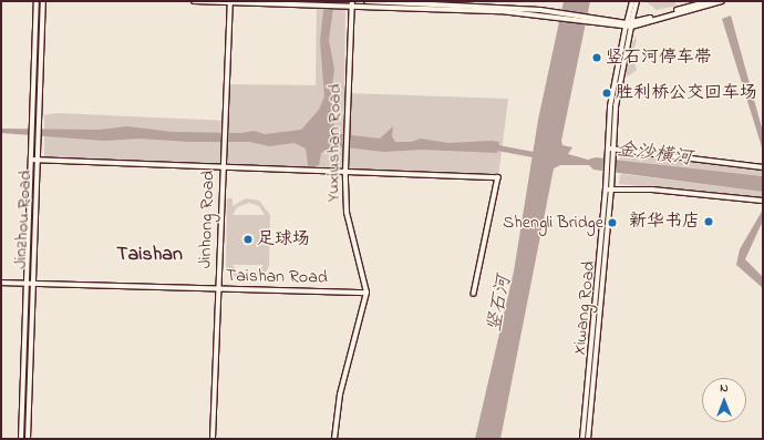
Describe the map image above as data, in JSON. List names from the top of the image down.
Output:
{
  "streets": {
    "main road": ["Jinzhou Road", "Xiwang Road"],
    "street": ["Yuxiushan Road", "Jinhong Road", "Taishan Road"]
  },
  "crossings": [
    ["Yuxiushan Road", "Taishan Road"],
    ["Jinzhou Road", "Taishan Road"],
    ["Jinhong Road", "Taishan Road"]
  ],
  "districts": ["Taishan"],
  "water": ["金沙横河", "竖石河"],
  "places": [
    "竖石河停车带",
    "胜利桥公交回车场",
    "新华书店",
    "Shengli Bridge",
    "足球场"
  ],
  "north": "top"
}
